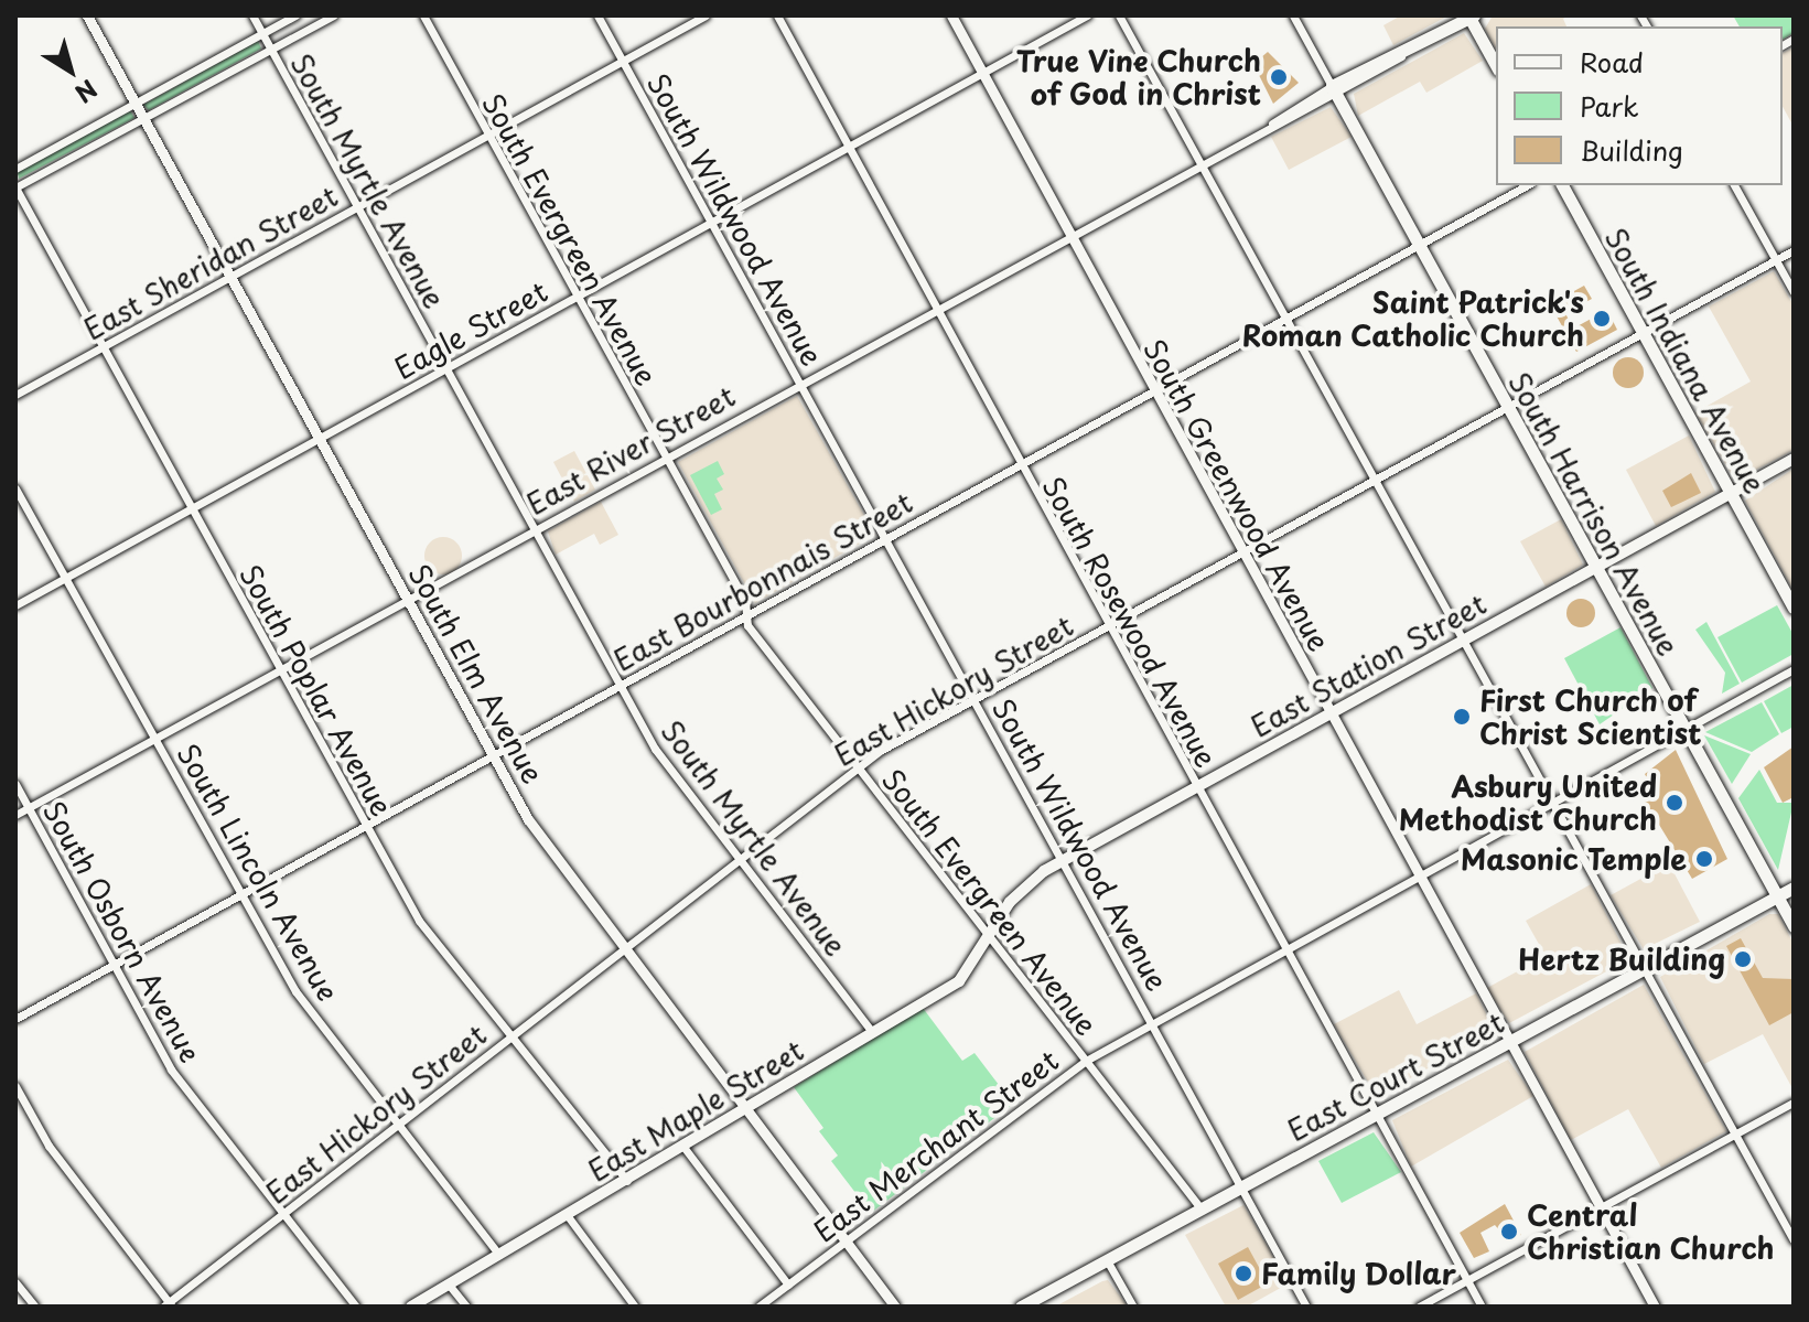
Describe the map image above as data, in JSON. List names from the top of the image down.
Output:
{
  "streets": {
    "main road": [
      "South Indiana Avenue",
      "East River Street",
      "South Harrison Avenue",
      "East Station Street",
      "East Court Street",
      "East Maple Street"
    ],
    "street": [
      "South Myrtle Avenue",
      "South Wildwood Avenue",
      "South Evergreen Avenue",
      "East Sheridan Street",
      "Eagle Street",
      "South Greenwood Avenue",
      "East Bourbonnais Street",
      "South Rosewood Avenue",
      "South Elm Avenue",
      "South Poplar Avenue",
      "East Hickory Street",
      "South Lincoln Avenue",
      "South Osborn Avenue",
      "East Merchant Street"
    ]
  },
  "crossings": [
    ["South Myrtle Avenue", "East Sheridan Street"],
    ["South Myrtle Avenue", "Eagle Street"],
    ["South Myrtle Avenue", "East River Street"],
    ["South Myrtle Avenue", "East Bourbonnais Street"],
    ["South Myrtle Avenue", "East Hickory Street"],
    ["South Myrtle Avenue", "East Maple Street"],
    ["South Wildwood Avenue", "East Sheridan Street"],
    ["South Wildwood Avenue", "Eagle Street"],
    ["South Wildwood Avenue", "East River Street"],
    ["South Wildwood Avenue", "East Bourbonnais Street"],
    ["South Wildwood Avenue", "East Station Street"],
    ["South Wildwood Avenue", "East Hickory Street"],
    ["South Wildwood Avenue", "East Court Street"],
    ["South Wildwood Avenue", "East Merchant Street"],
    ["South Evergreen Avenue", "East Sheridan Street"],
    ["South Evergreen Avenue", "Eagle Street"],
    ["South Evergreen Avenue", "East River Street"],
    ["South Evergreen Avenue", "East Bourbonnais Street"],
    ["South Evergreen Avenue", "East Station Street"],
    ["South Evergreen Avenue", "East Hickory Street"],
    ["South Evergreen Avenue", "East Court Street"],
    ["South Evergreen Avenue", "East Maple Street"],
    ["South Evergreen Avenue", "East Merchant Street"],
    ["East Sheridan Street", "South Elm Avenue"],
    ["East Sheridan Street", "South Poplar Avenue"],
    ["Eagle Street", "South Greenwood Avenue"],
    ["Eagle Street", "South Rosewood Avenue"],
    ["Eagle Street", "South Elm Avenue"],
    ["Eagle Street", "South Poplar Avenue"],
    ["Eagle Street", "South Lincoln Avenue"],
    ["South Indiana Avenue", "East Station Street"],
    ["South Indiana Avenue", "East Hickory Street"],
    ["East River Street", "South Greenwood Avenue"],
    ["East River Street", "South Harrison Avenue"],
    ["East River Street", "South Rosewood Avenue"],
    ["East River Street", "South Elm Avenue"],
    ["East River Street", "South Poplar Avenue"],
    ["East River Street", "South Lincoln Avenue"],
    ["East River Street", "South Osborn Avenue"],
    ["South Greenwood Avenue", "East Bourbonnais Street"],
    ["South Greenwood Avenue", "East Station Street"],
    ["South Greenwood Avenue", "East Hickory Street"],
    ["South Greenwood Avenue", "East Court Street"],
    ["South Greenwood Avenue", "East Merchant Street"],
    ["South Harrison Avenue", "East Bourbonnais Street"],
    ["South Harrison Avenue", "East Station Street"],
    ["South Harrison Avenue", "East Hickory Street"],
    ["South Harrison Avenue", "East Court Street"],
    ["South Harrison Avenue", "East Merchant Street"],
    ["East Bourbonnais Street", "South Rosewood Avenue"],
    ["East Bourbonnais Street", "South Elm Avenue"],
    ["East Bourbonnais Street", "South Poplar Avenue"],
    ["East Bourbonnais Street", "South Lincoln Avenue"],
    ["East Bourbonnais Street", "South Osborn Avenue"],
    ["South Rosewood Avenue", "East Station Street"],
    ["South Rosewood Avenue", "East Hickory Street"],
    ["South Rosewood Avenue", "East Court Street"],
    ["South Rosewood Avenue", "East Merchant Street"],
    ["East Station Street", "East Maple Street"],
    ["South Elm Avenue", "East Hickory Street"],
    ["South Elm Avenue", "East Maple Street"],
    ["South Elm Avenue", "East Merchant Street"],
    ["South Poplar Avenue", "East Hickory Street"],
    ["South Poplar Avenue", "East Maple Street"],
    ["East Hickory Street", "South Lincoln Avenue"],
    ["East Hickory Street", "South Osborn Avenue"],
    ["South Lincoln Avenue", "East Maple Street"]
  ],
  "places": [
    "True Vine Church of God in Christ",
    "Saint Patrick's Roman Catholic Church",
    "First Church of Christ Scientist",
    "Asbury United Methodist Church",
    "Masonic Temple",
    "Hertz Building",
    "Central Christian Church",
    "Family Dollar"
  ],
  "legend": ["Road", "Park", "Building"],
  "north": "bottom right"
}
